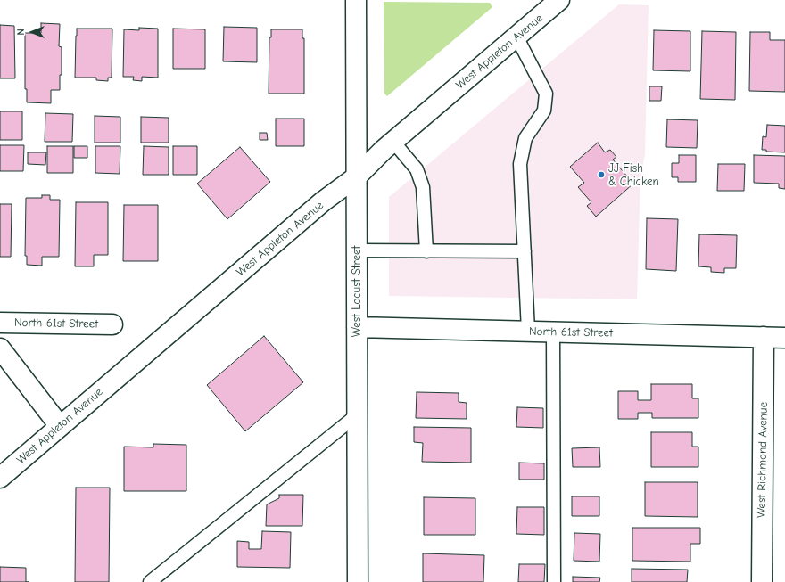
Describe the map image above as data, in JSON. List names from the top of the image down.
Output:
{
  "streets": {
    "street": [
      "West Appleton Avenue",
      "West Locust Street",
      "North 61st Street",
      "West Richmond Avenue"
    ]
  },
  "crossings": [
    ["West Appleton Avenue", "West Locust Street"],
    ["West Locust Street", "North 61st Street"],
    ["North 61st Street", "West Richmond Avenue"]
  ],
  "places": ["JJ Fish & Chicken"],
  "north": "left"
}
